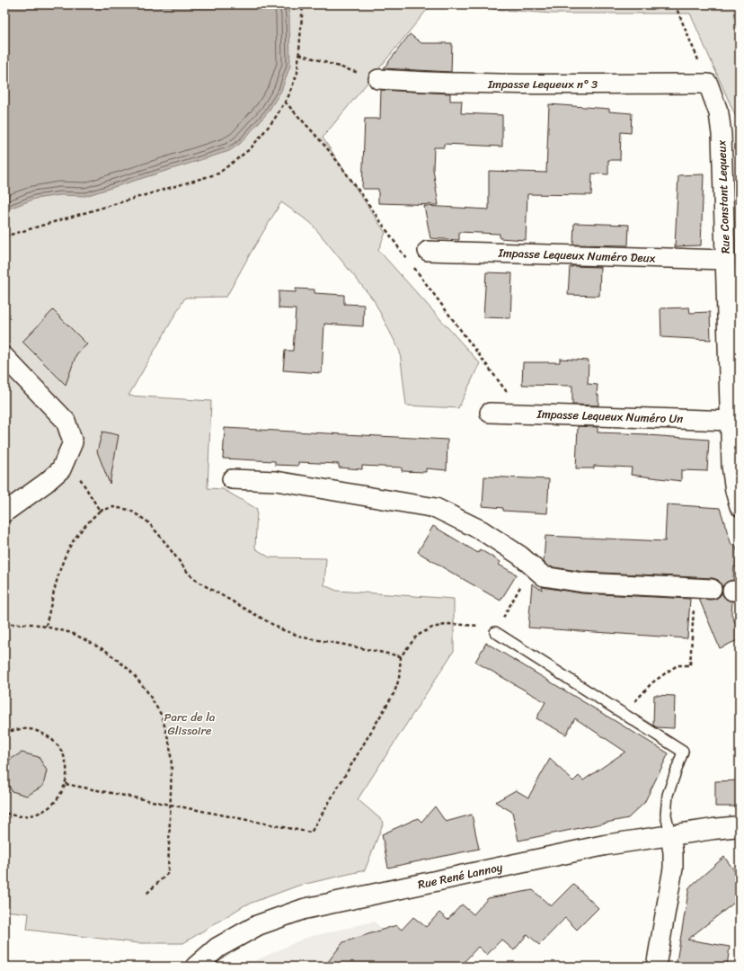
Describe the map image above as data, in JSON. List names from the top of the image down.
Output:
{
  "streets": {
    "street": [
      "Impasse Lequeux n° 3",
      "Rue Constant Lequeux",
      "Impasse Lequeux Numéro Deux",
      "Impasse Lequeux Numéro Un",
      "Rue René Lannoy"
    ]
  },
  "crossings": [
    ["Impasse Lequeux n° 3", "Rue Constant Lequeux"],
    ["Rue Constant Lequeux", "Impasse Lequeux Numéro Deux"],
    ["Rue Constant Lequeux", "Impasse Lequeux Numéro Un"]
  ],
  "parks": ["Parc de la Glissoire"]
}
